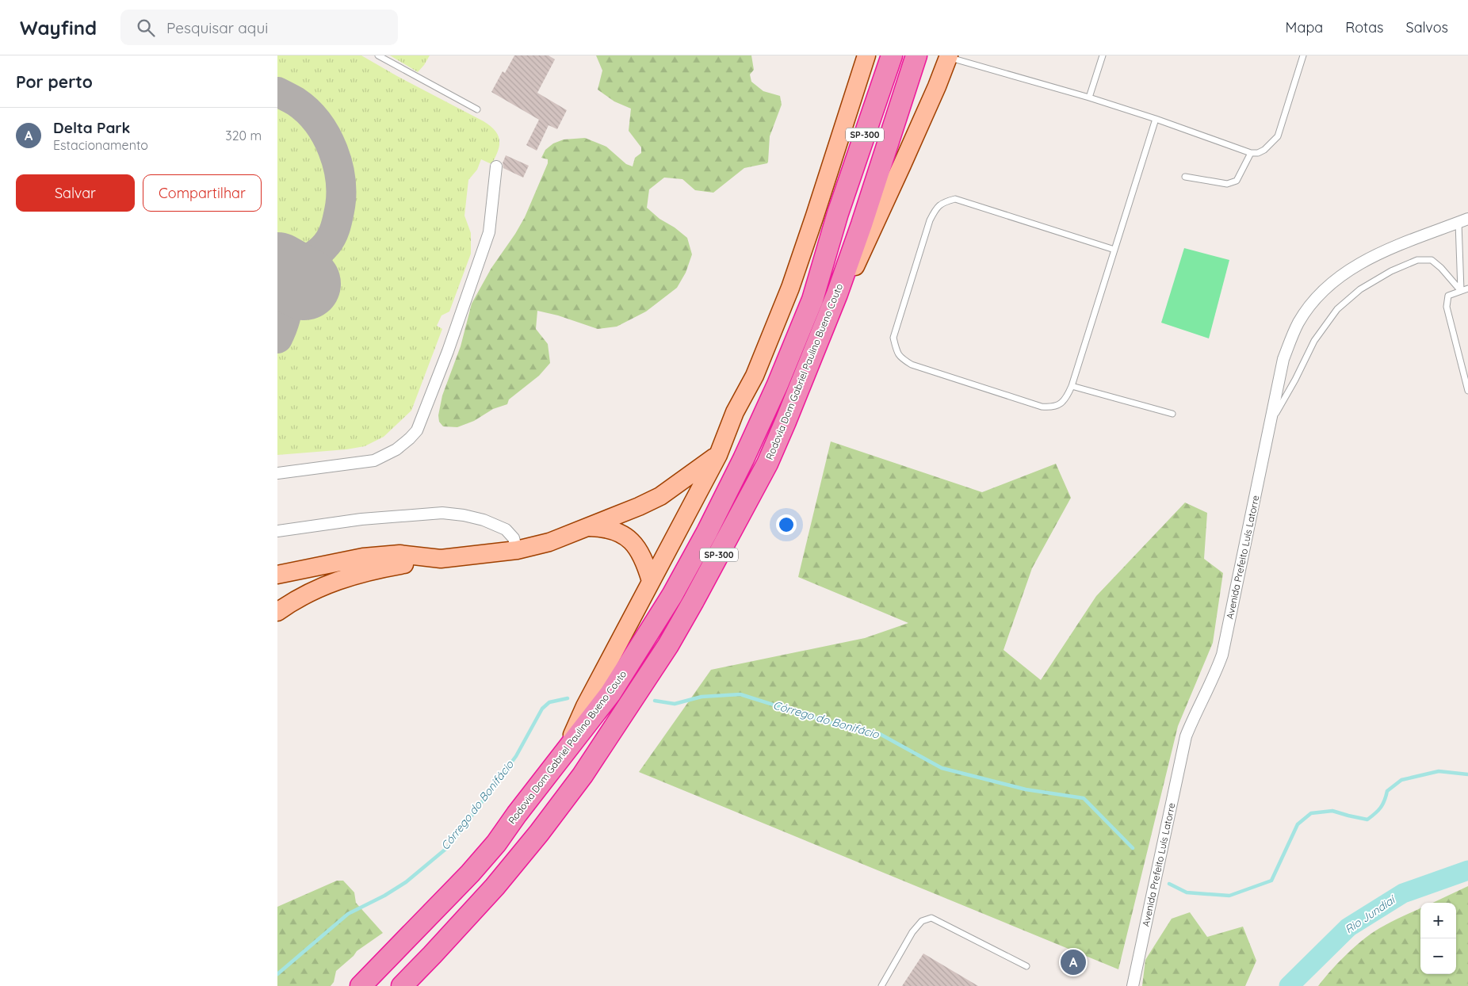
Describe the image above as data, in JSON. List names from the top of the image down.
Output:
{
  "streets": {
    "highway": ["SP-300", "Rodovia Dom Gabriel Paulino Bueno Couto"],
    "street": ["Avenida Prefeito Luís Latorre"]
  },
  "water": ["Córrego do Bonifácio", "Rio Jundiaí"],
  "page": {
    "header": "Wayfind",
    "search": "Pesquisar aqui",
    "nav": ["Mapa", "Rotas", "Salvos"],
    "heading": "Por perto",
    "list": [
      {
        "mark": "A",
        "name": "Delta Park",
        "note": "Estacionamento",
        "value": "320 m"
      }
    ],
    "buttons": ["Salvar", "Compartilhar"],
    "map_buttons": ["+", "−"],
    "pins": "A"
  }
}
